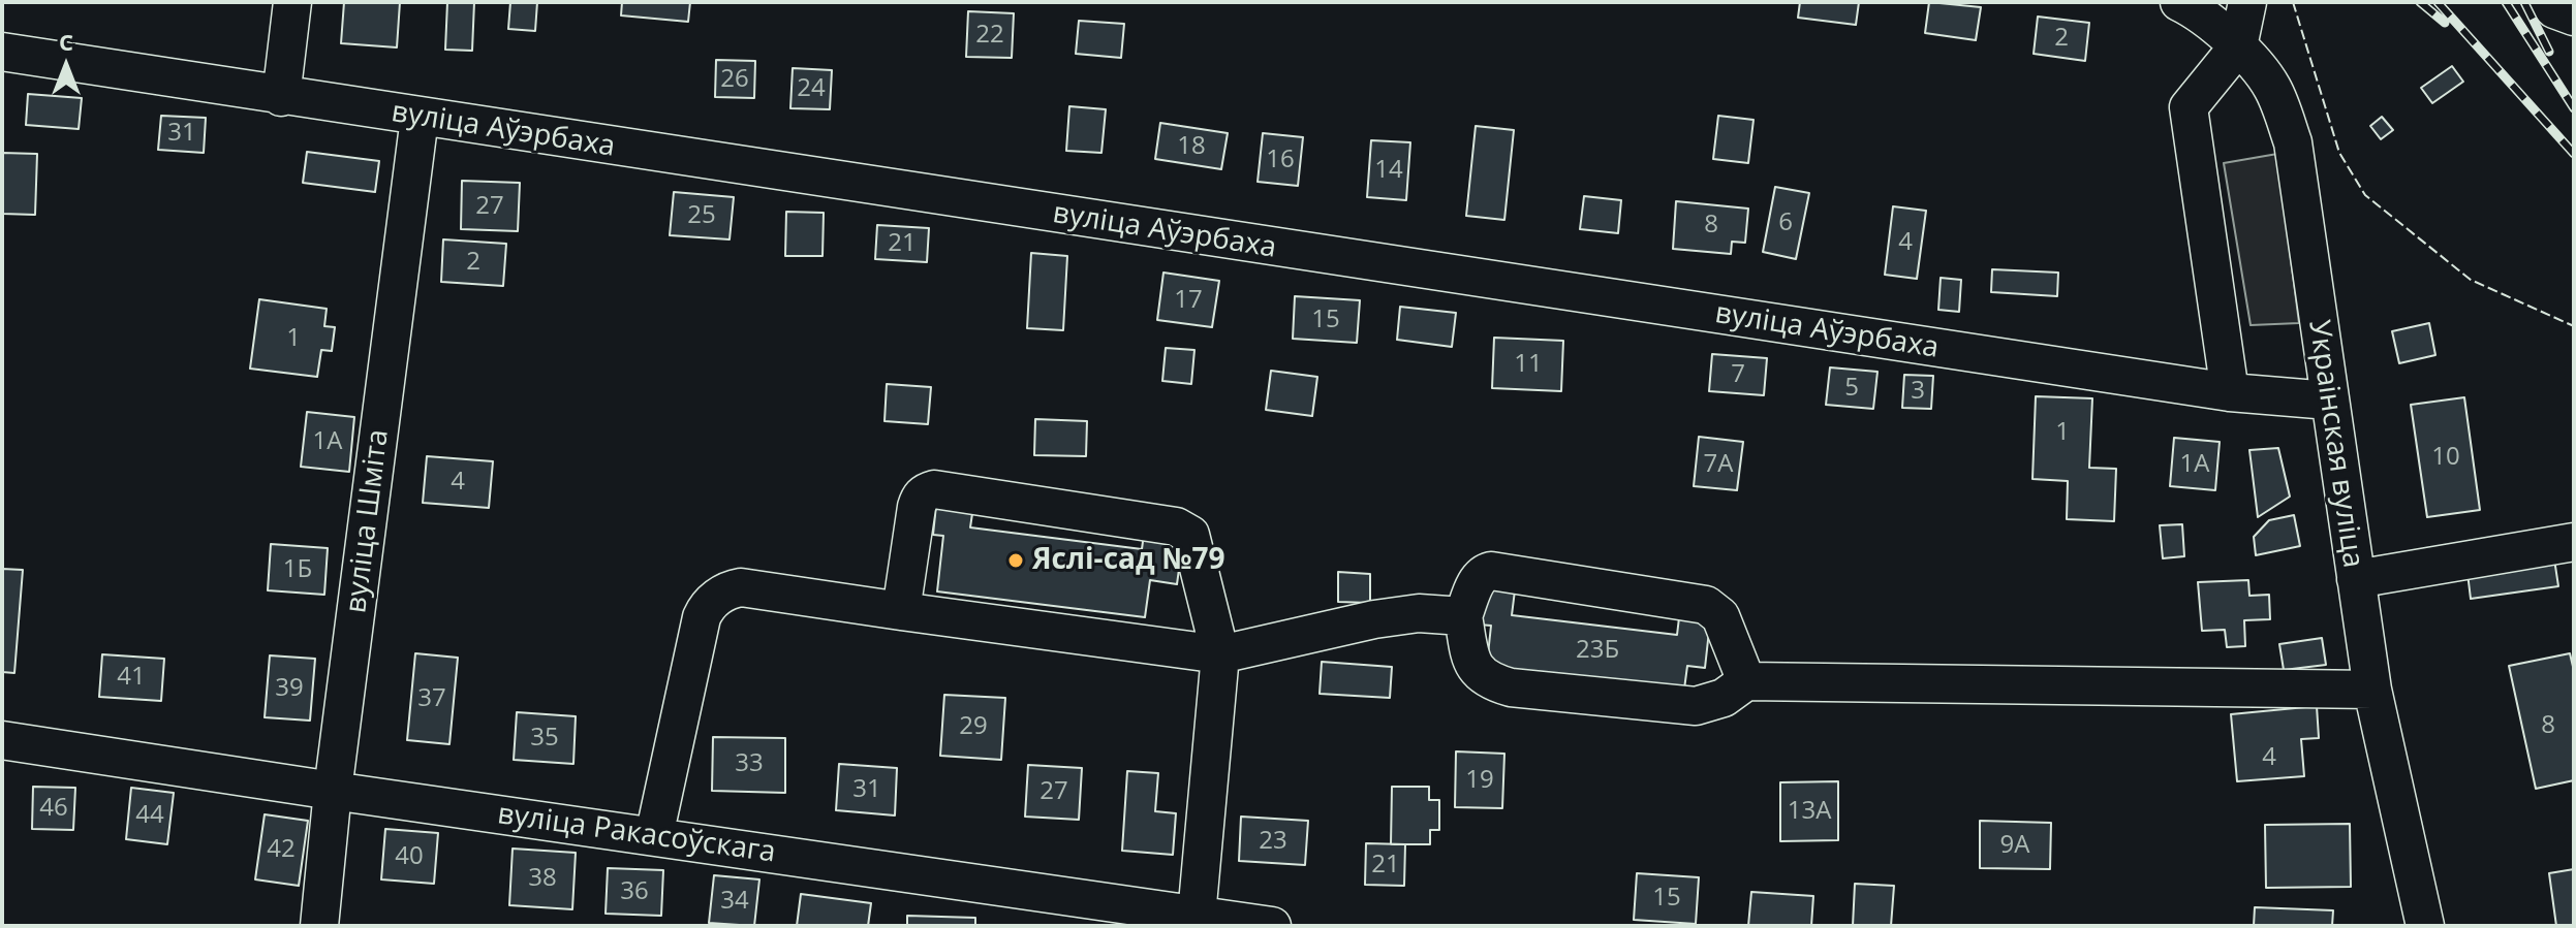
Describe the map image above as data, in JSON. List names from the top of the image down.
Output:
{
  "streets": {
    "street": [
      "вуліца Аўэрбаха",
      "Украінская вуліца",
      "вуліца Шміта",
      "вуліца Ракасоўскага"
    ]
  },
  "crossings": [
    ["вуліца Аўэрбаха", "Украінская вуліца"],
    ["вуліца Аўэрбаха", "вуліца Шміта"],
    ["вуліца Шміта", "вуліца Ракасоўскага"]
  ],
  "places": ["Яслі-сад №79"],
  "house_numbers": [
    "22",
    "2",
    "26",
    "24",
    "31",
    "18",
    "16",
    "14",
    "27",
    "25",
    "6",
    "8",
    "4",
    "21",
    "2",
    "17",
    "15",
    "1",
    "11",
    "7",
    "5",
    "3",
    "1",
    "1А",
    "10",
    "7А",
    "1А",
    "4",
    "1Б",
    "23Б",
    "41",
    "39",
    "37",
    "8",
    "29",
    "35",
    "4",
    "33",
    "19",
    "31",
    "27",
    "46",
    "13А",
    "44",
    "23",
    "9А",
    "42",
    "40",
    "21",
    "38",
    "36",
    "15",
    "34"
  ],
  "north": "top"
}
